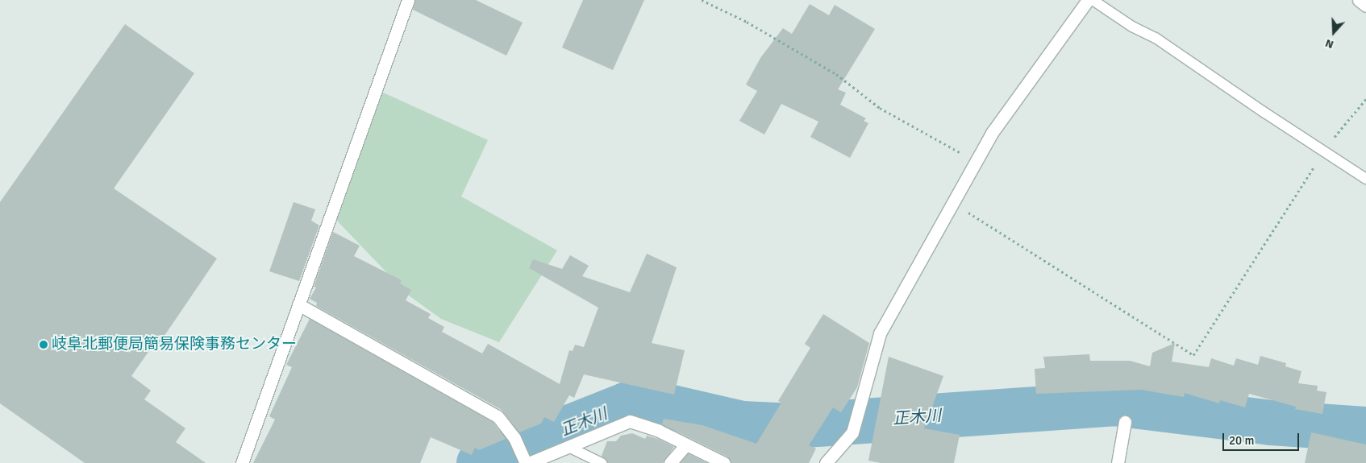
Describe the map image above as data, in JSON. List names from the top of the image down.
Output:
{
  "water": ["正木川"],
  "places": ["岐阜北郵便局簡易保険事務センター"],
  "scale_bar": "20 m",
  "north": "bottom"
}
